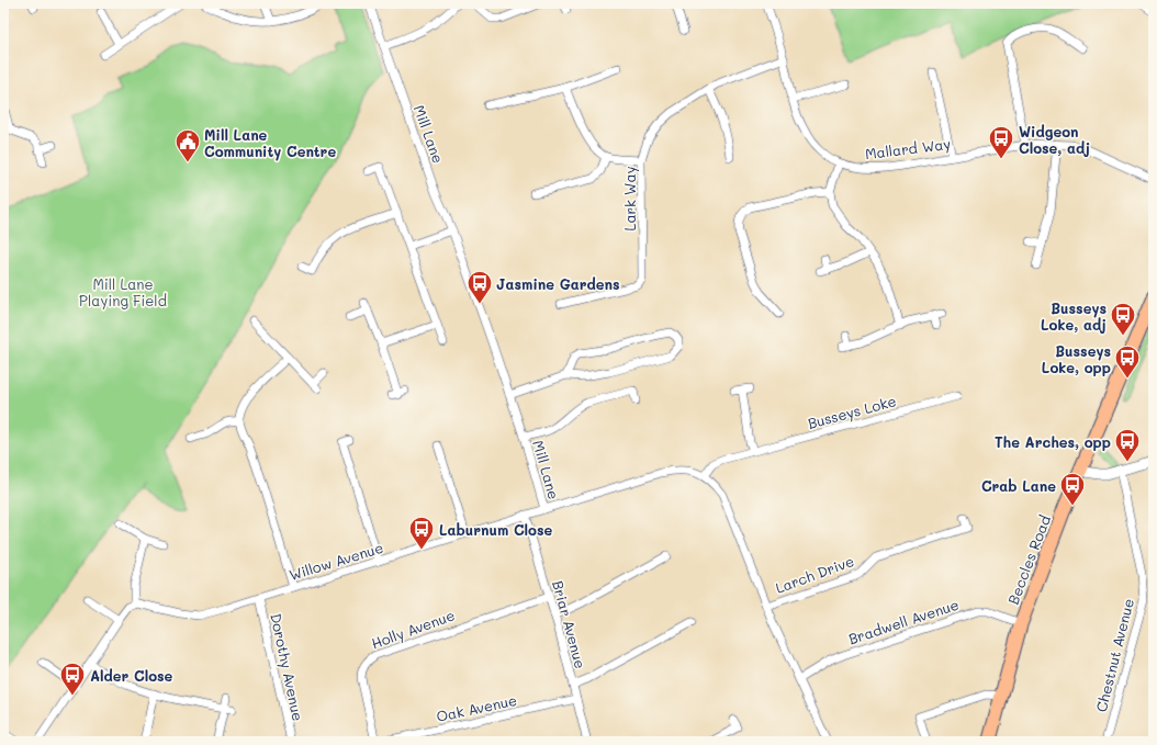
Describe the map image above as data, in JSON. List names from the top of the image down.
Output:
{
  "streets": {
    "highway": ["Beccles Road"],
    "street": [
      "Mill Lane",
      "Mallard Way",
      "Lark Way",
      "Busseys Loke",
      "Willow Avenue",
      "Larch Drive",
      "Bradwell Avenue",
      "Briar Avenue",
      "Holly Avenue",
      "Chestnut Avenue",
      "Dorothy Avenue",
      "Oak Avenue"
    ]
  },
  "crossings": [
    ["Mill Lane", "Busseys Loke"],
    ["Mill Lane", "Willow Avenue"],
    ["Mill Lane", "Larch Drive"],
    ["Mill Lane", "Bradwell Avenue"],
    ["Mallard Way", "Lark Way"],
    ["Beccles Road", "Bradwell Avenue"],
    ["Willow Avenue", "Briar Avenue"],
    ["Willow Avenue", "Dorothy Avenue"],
    ["Briar Avenue", "Holly Avenue"],
    ["Briar Avenue", "Oak Avenue"]
  ],
  "parks": ["Mill Lane Playing Field"],
  "places": {
    "bus stop": [
      "Widgeon Close, adj",
      "Jasmine Gardens",
      "Busseys Loke, adj",
      "Busseys Loke, opp",
      "The Arches, opp",
      "Crab Lane",
      "Laburnum Close",
      "Alder Close"
    ],
    "public building": ["Mill Lane Community Centre"]
  }
}
